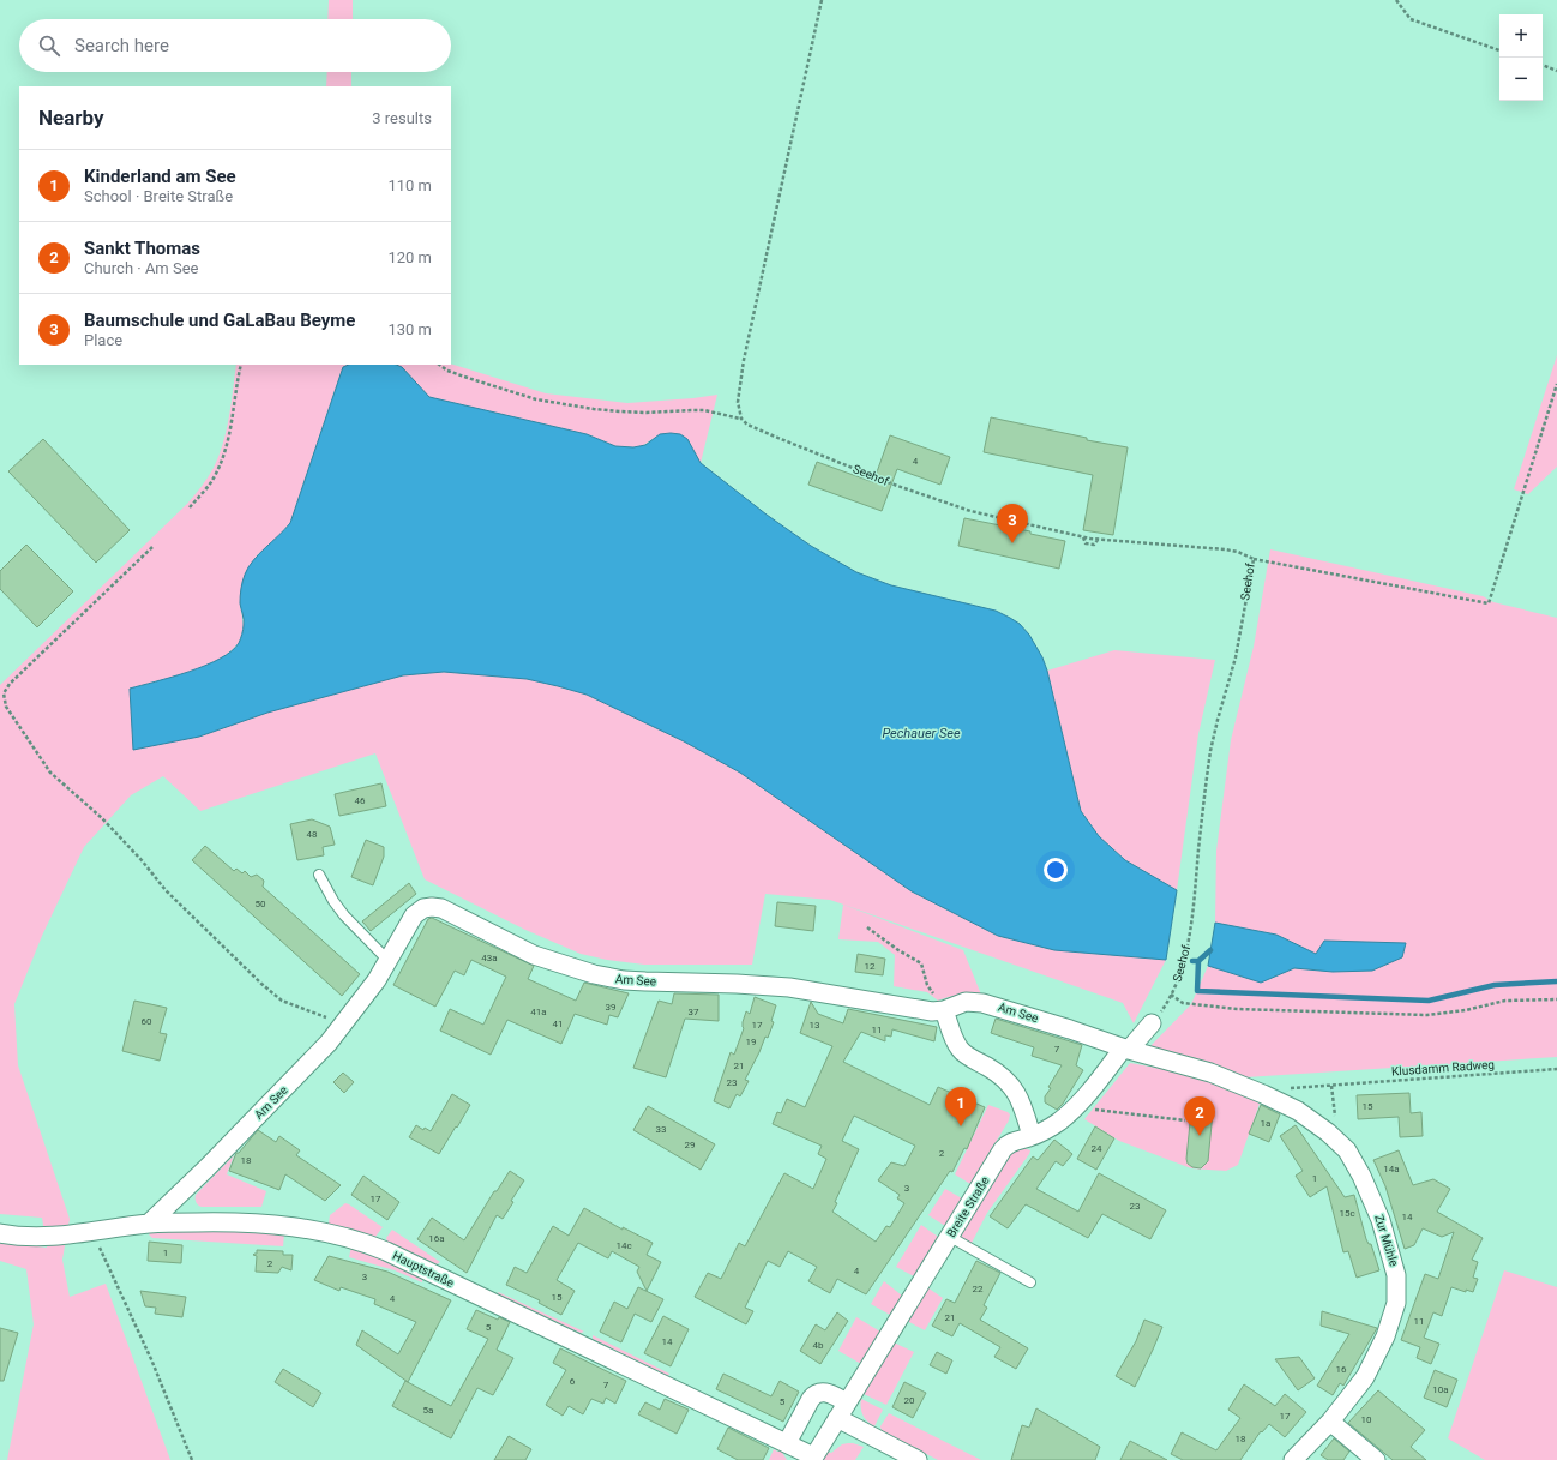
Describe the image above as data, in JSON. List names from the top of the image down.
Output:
{
  "streets": {
    "street": [
      "Am See",
      "Breite Straße",
      "Zur Mühle",
      "Hauptstraße"
    ],
    "path": ["Seehof", "Klusdamm Radweg"]
  },
  "crossings": [
    ["Am See", "Klusdamm Radweg"],
    ["Am See", "Breite Straße"],
    ["Am See", "Zur Mühle"],
    ["Am See", "Hauptstraße"],
    ["Klusdamm Radweg", "Zur Mühle"],
    ["Breite Straße", "Hauptstraße"]
  ],
  "water": ["Pechauer See"],
  "house_numbers": [
    "4",
    "46",
    "48",
    "50",
    "43a",
    "12",
    "39",
    "41a",
    "37",
    "60",
    "41",
    "17",
    "13",
    "11",
    "19",
    "7",
    "21",
    "23",
    "15",
    "1a",
    "33",
    "29",
    "24",
    "2",
    "18",
    "14a",
    "1",
    "3",
    "17",
    "23",
    "15c",
    "14",
    "16a",
    "14c",
    "1",
    "2",
    "4",
    "3",
    "22",
    "15",
    "4",
    "21",
    "11",
    "5",
    "14",
    "4b",
    "16",
    "6",
    "7",
    "10a",
    "20",
    "5",
    "5a",
    "17",
    "10",
    "18"
  ],
  "page": {
    "map_buttons": ["+", "−"],
    "search": "Search here",
    "heading": ["Nearby", "3 results"],
    "list": [
      {
        "mark": "1",
        "name": "Kinderland am See",
        "note": "School · Breite Straße",
        "value": "110 m"
      },
      {
        "mark": "2",
        "name": "Sankt Thomas",
        "note": "Church · Am See",
        "value": "120 m"
      },
      {
        "mark": "3",
        "name": "Baumschule und GaLaBau Beyme",
        "note": "Place",
        "value": "130 m"
      }
    ],
    "pins": ["3", "1", "2"]
  }
}
